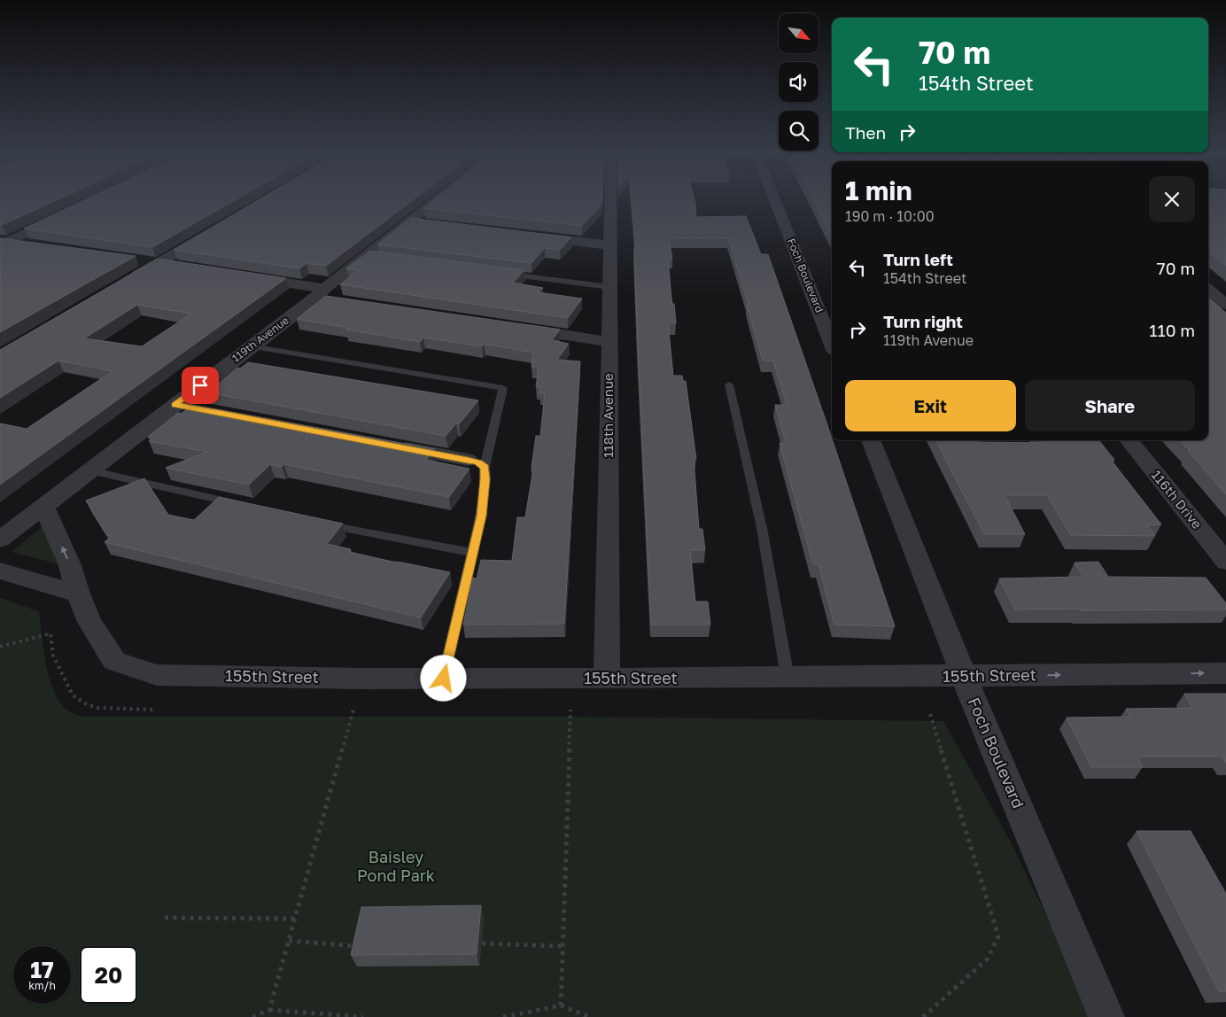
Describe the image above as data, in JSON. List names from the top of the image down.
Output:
{
  "streets": {
    "street": [
      "Foch Boulevard",
      "119th Avenue",
      "118th Avenue",
      "116th Drive",
      "155th Street"
    ]
  },
  "crossings": [
    ["Foch Boulevard", "155th Street"],
    ["119th Avenue", "155th Street"],
    ["118th Avenue", "155th Street"]
  ],
  "parks": ["Baisley Pond Park"],
  "north": "bottom right",
  "page": {
    "turn": ["70 m", "154th Street"],
    "then": "Then",
    "heading": ["1 min", "190 m · 10:00"],
    "list": [
      {
        "name": "Turn left",
        "note": "154th Street",
        "value": "70 m"
      },
      {
        "name": "Turn right",
        "note": "119th Avenue",
        "value": "110 m"
      }
    ],
    "buttons": ["Exit", "Share"],
    "speed": "17 km/h",
    "limit": "20"
  }
}
